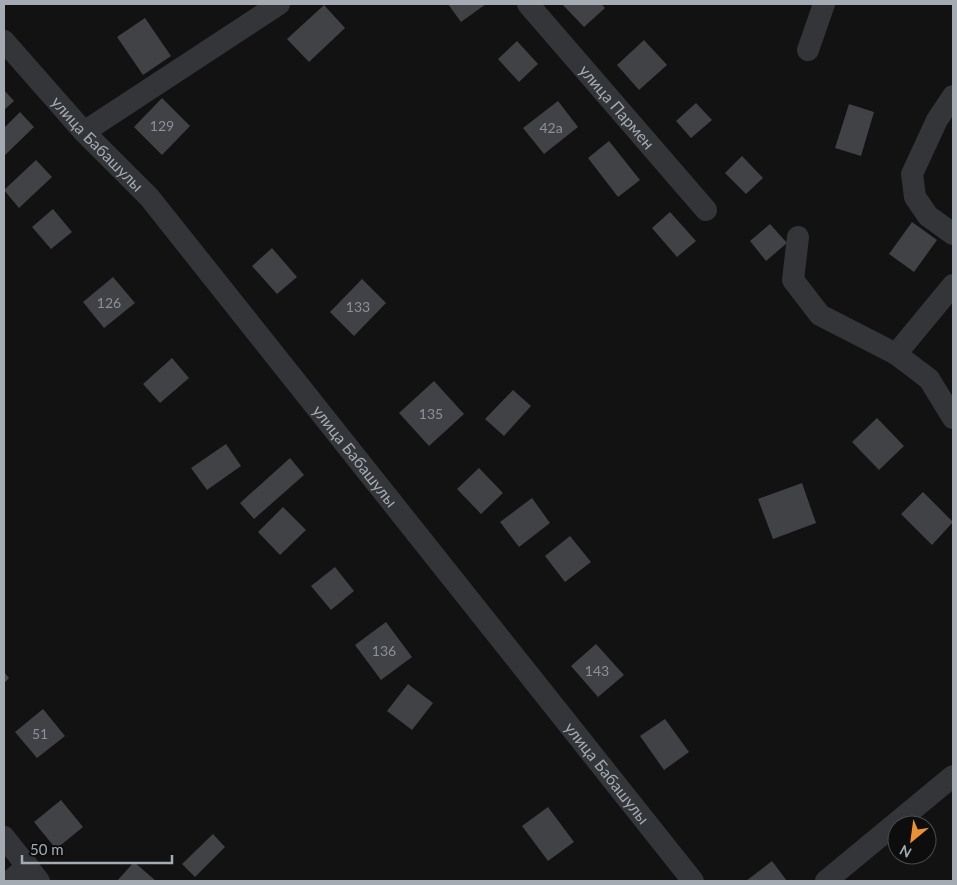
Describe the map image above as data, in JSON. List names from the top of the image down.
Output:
{
  "streets": {
    "street": ["улица Пармен", "улица Бабашулы"]
  },
  "house_numbers": [
    "129",
    "42а",
    "126",
    "133",
    "135",
    "136",
    "143",
    "51"
  ],
  "scale_bar": "50 m",
  "north": "bottom left"
}
